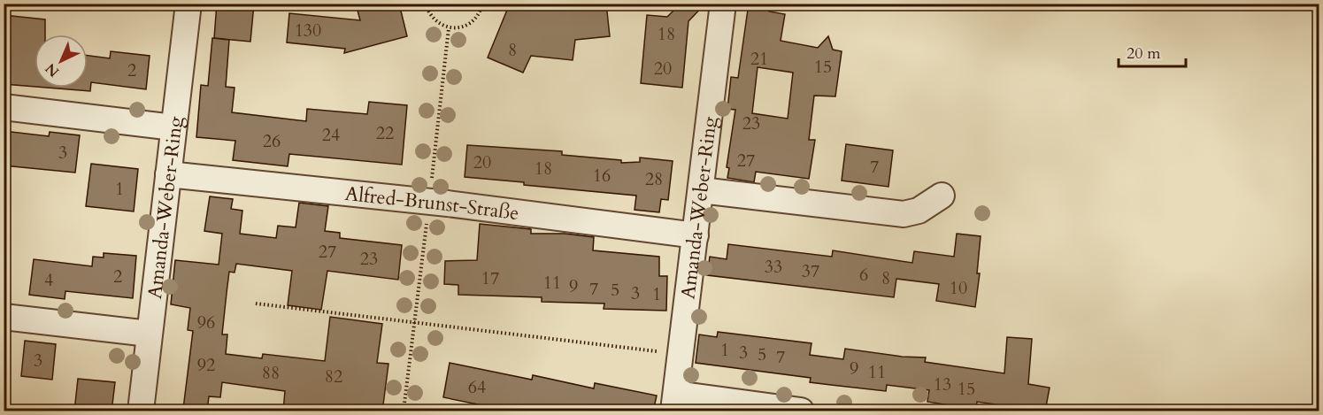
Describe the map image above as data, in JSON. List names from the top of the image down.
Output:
{
  "streets": {
    "street": ["Alfred-Brunst-Straße", "Amanda-Weber-Ring"]
  },
  "crossings": [
    ["Alfred-Brunst-Straße", "Amanda-Weber-Ring"]
  ],
  "house_numbers": [
    "130",
    "18",
    "8",
    "21",
    "15",
    "20",
    "2",
    "23",
    "22",
    "24",
    "26",
    "3",
    "27",
    "20",
    "7",
    "18",
    "16",
    "28",
    "1",
    "27",
    "23",
    "33",
    "37",
    "6",
    "2",
    "17",
    "8",
    "4",
    "11",
    "9",
    "10",
    "7",
    "5",
    "3",
    "1",
    "96",
    "1",
    "3",
    "5",
    "7",
    "3",
    "92",
    "9",
    "11",
    "88",
    "82",
    "13",
    "64",
    "15"
  ],
  "scale_bar": "20 m",
  "north": "bottom left"
}
